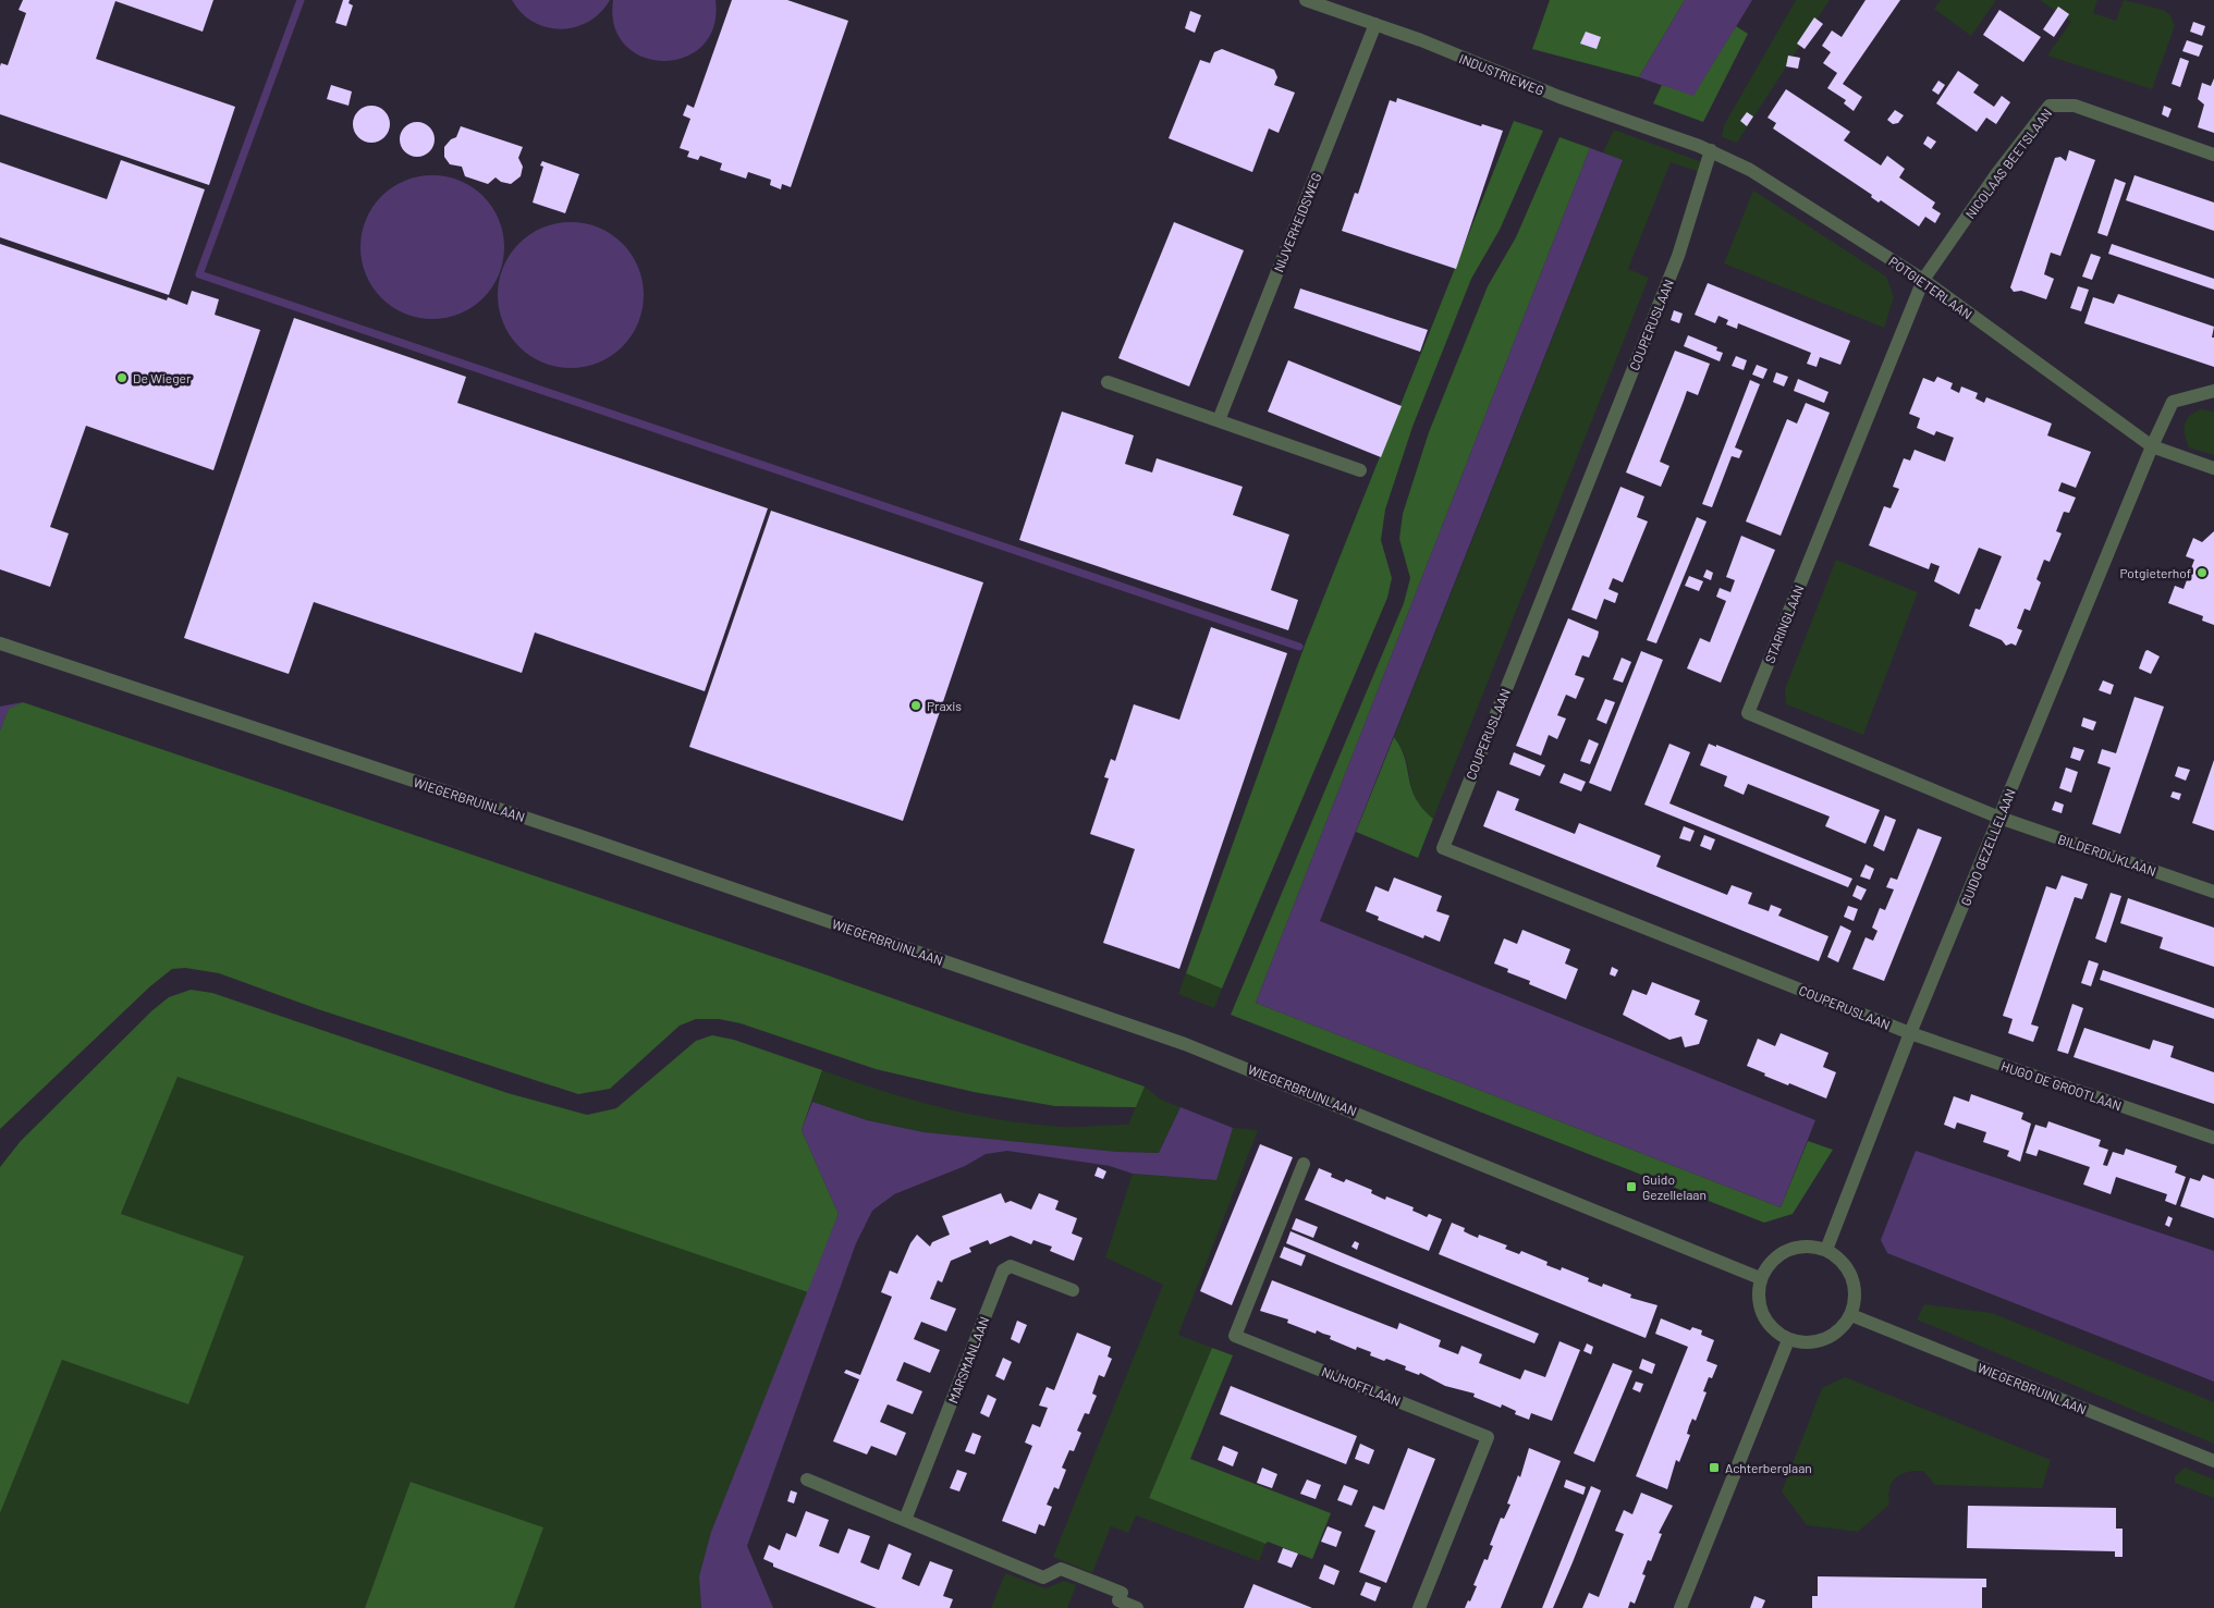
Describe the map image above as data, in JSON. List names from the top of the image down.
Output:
{
  "streets": {
    "street": [
      "INDUSTRIEWEG",
      "NICOLAAS BEETSLAAN",
      "NIJVERHEIDSWEG",
      "POTGIETERLAAN",
      "COUPERUSLAAN",
      "STARINGLAAN",
      "WIEGERBRUINLAAN",
      "GUIDO GEZELLELAAN",
      "BILDERDIJKLAAN",
      "HUGO DE GROOTLAAN",
      "MARSMANLAAN",
      "NIJHOFFLAAN"
    ]
  },
  "crossings": [
    ["INDUSTRIEWEG", "NIJVERHEIDSWEG"],
    ["INDUSTRIEWEG", "POTGIETERLAAN"],
    ["INDUSTRIEWEG", "COUPERUSLAAN"],
    ["NICOLAAS BEETSLAAN", "POTGIETERLAAN"],
    ["NICOLAAS BEETSLAAN", "STARINGLAAN"],
    ["POTGIETERLAAN", "COUPERUSLAAN"],
    ["POTGIETERLAAN", "STARINGLAAN"],
    ["POTGIETERLAAN", "GUIDO GEZELLELAAN"],
    ["COUPERUSLAAN", "GUIDO GEZELLELAAN"],
    ["COUPERUSLAAN", "HUGO DE GROOTLAAN"],
    ["STARINGLAAN", "GUIDO GEZELLELAAN"],
    ["STARINGLAAN", "BILDERDIJKLAAN"],
    ["WIEGERBRUINLAAN", "GUIDO GEZELLELAAN"],
    ["GUIDO GEZELLELAAN", "BILDERDIJKLAAN"],
    ["GUIDO GEZELLELAAN", "HUGO DE GROOTLAAN"]
  ],
  "places": {
    "other": ["De Wieger", "Potgieterhof", "Praxis"],
    "transit": ["Guido Gezellelaan", "Achterberglaan"]
  }
}
